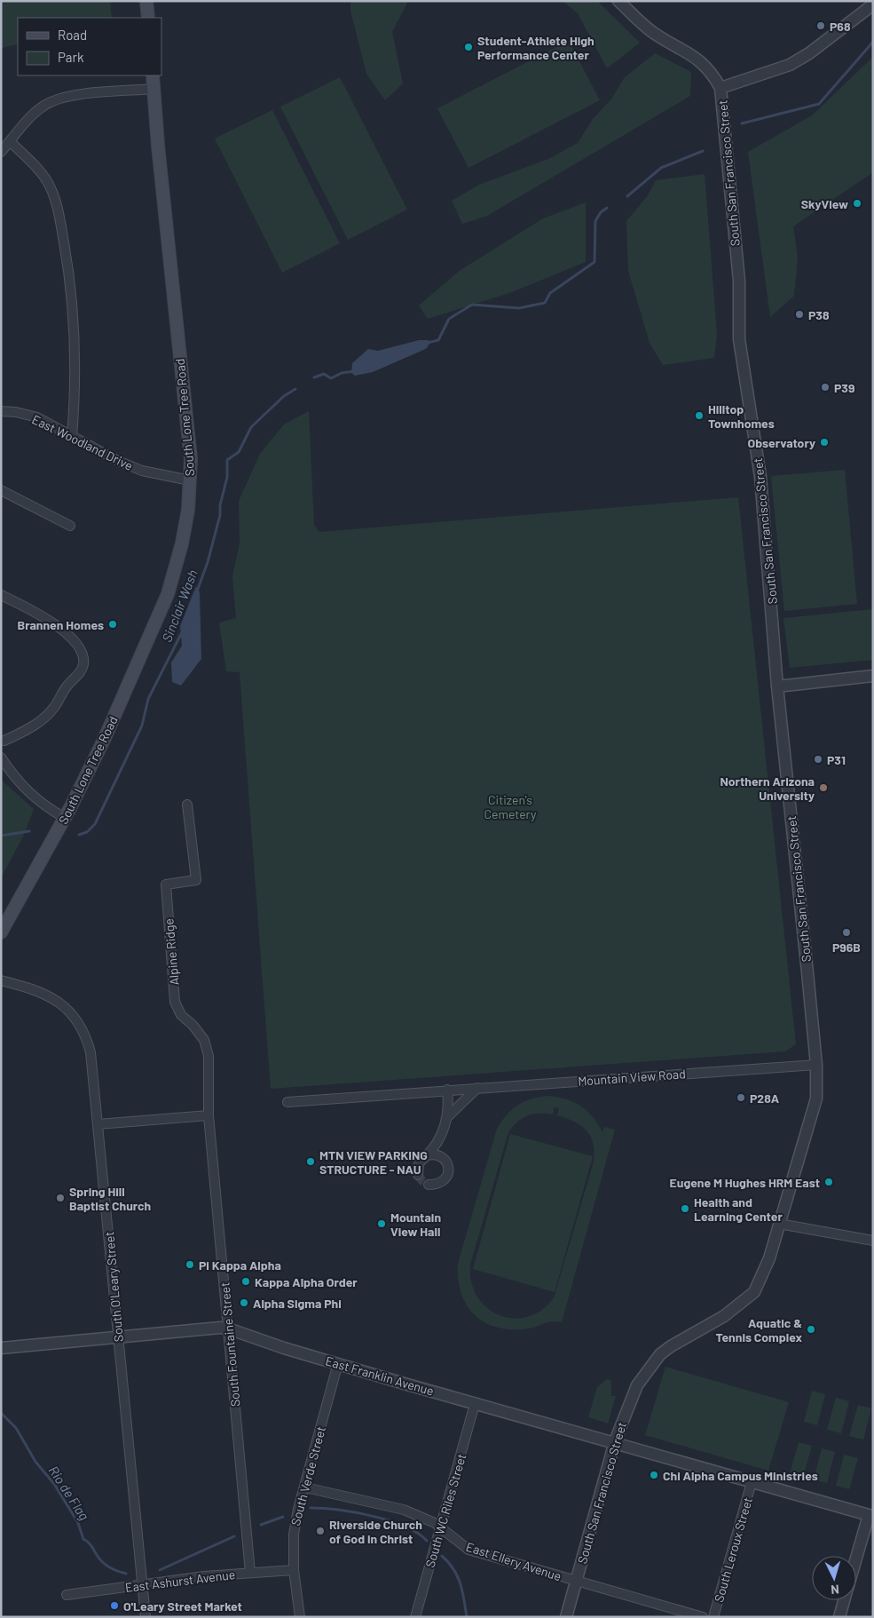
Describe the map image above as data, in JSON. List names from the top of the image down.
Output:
{
  "streets": {
    "main road": ["South Lone Tree Road"],
    "street": [
      "South San Francisco Street",
      "East Woodland Drive",
      "Alpine Ridge",
      "Mountain View Road",
      "South O'Leary Street",
      "South Fountaine Street",
      "East Franklin Avenue",
      "South Verde Street",
      "South WC Riles Street",
      "South Leroux Street",
      "East Ellery Avenue",
      "East Ashurst Avenue"
    ]
  },
  "crossings": [
    ["South San Francisco Street", "Mountain View Road"],
    ["South San Francisco Street", "East Franklin Avenue"],
    ["South San Francisco Street", "East Ellery Avenue"],
    ["South Lone Tree Road", "East Woodland Drive"],
    ["Alpine Ridge", "South Fountaine Street"],
    ["South O'Leary Street", "East Franklin Avenue"],
    ["South O'Leary Street", "East Ashurst Avenue"],
    ["South Fountaine Street", "East Franklin Avenue"],
    ["South Fountaine Street", "East Ashurst Avenue"],
    ["East Franklin Avenue", "South Verde Street"],
    ["East Franklin Avenue", "South WC Riles Street"],
    ["East Franklin Avenue", "South Leroux Street"],
    ["South Verde Street", "East Ellery Avenue"],
    ["South Verde Street", "East Ashurst Avenue"],
    ["South WC Riles Street", "East Ellery Avenue"]
  ],
  "water": ["Sinclair Wash", "Rio de Flag"],
  "parks": ["Citizen's Cemetery"],
  "places": [
    "P68",
    "Student-Athlete High Performance Center",
    "SkyView",
    "P38",
    "P39",
    "Hilltop Townhomes",
    "Observatory",
    "Brannen Homes",
    "P31",
    "Northern Arizona University",
    "P96B",
    "P28A",
    "MTN VIEW PARKING STRUCTURE - NAU",
    "Eugene M Hughes HRM East",
    "Spring Hill Baptist Church",
    "Health and Learning Center",
    "Mountain View Hall",
    "Pi Kappa Alpha",
    "Kappa Alpha Order",
    "Alpha Sigma Phi",
    "Aquatic & Tennis Complex",
    "Chi Alpha Campus Ministries",
    "Riverside Church of God in Christ",
    "O'Leary Street Market"
  ],
  "legend": ["Road", "Park"],
  "north": "bottom"
}
